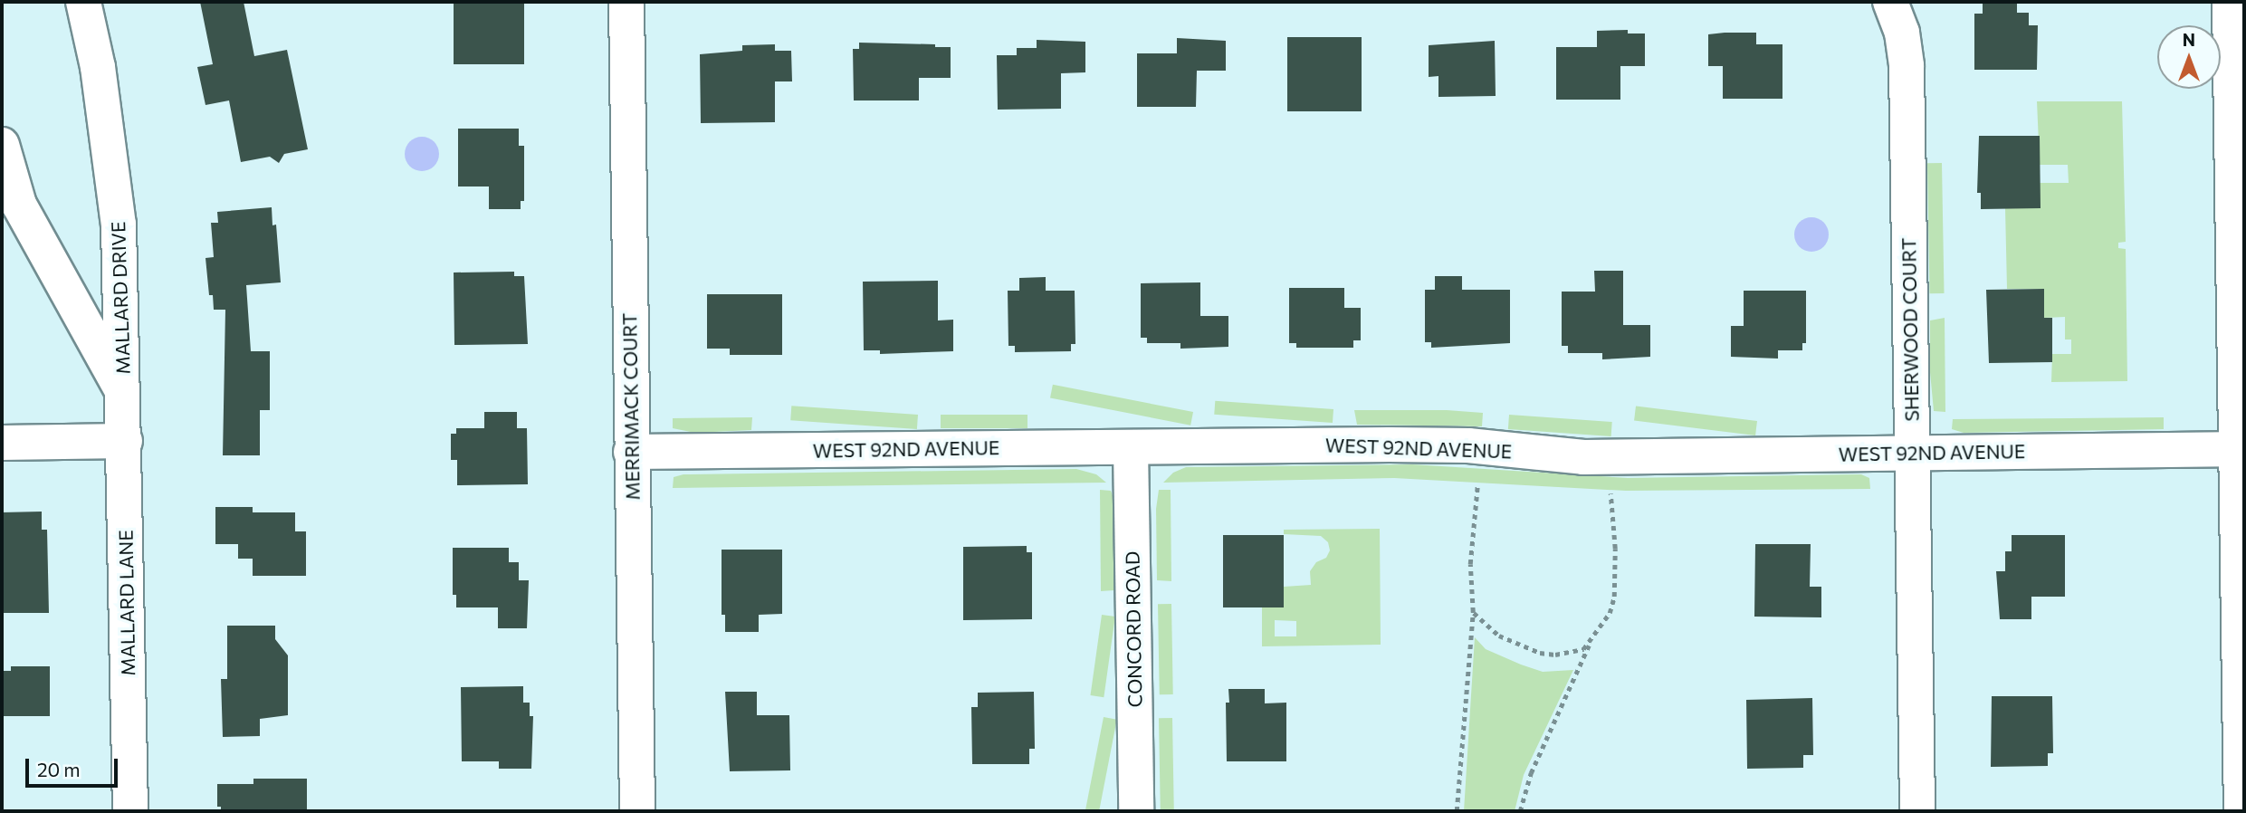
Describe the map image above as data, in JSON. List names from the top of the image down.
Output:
{
  "streets": {
    "street": [
      "MALLARD DRIVE",
      "SHERWOOD COURT",
      "MERRIMACK COURT",
      "WEST 92ND AVENUE",
      "MALLARD LANE",
      "CONCORD ROAD"
    ]
  },
  "crossings": [
    ["MALLARD DRIVE", "MALLARD LANE"],
    ["SHERWOOD COURT", "WEST 92ND AVENUE"],
    ["MERRIMACK COURT", "WEST 92ND AVENUE"],
    ["WEST 92ND AVENUE", "CONCORD ROAD"]
  ],
  "scale_bar": "20 m",
  "north": "top"
}
